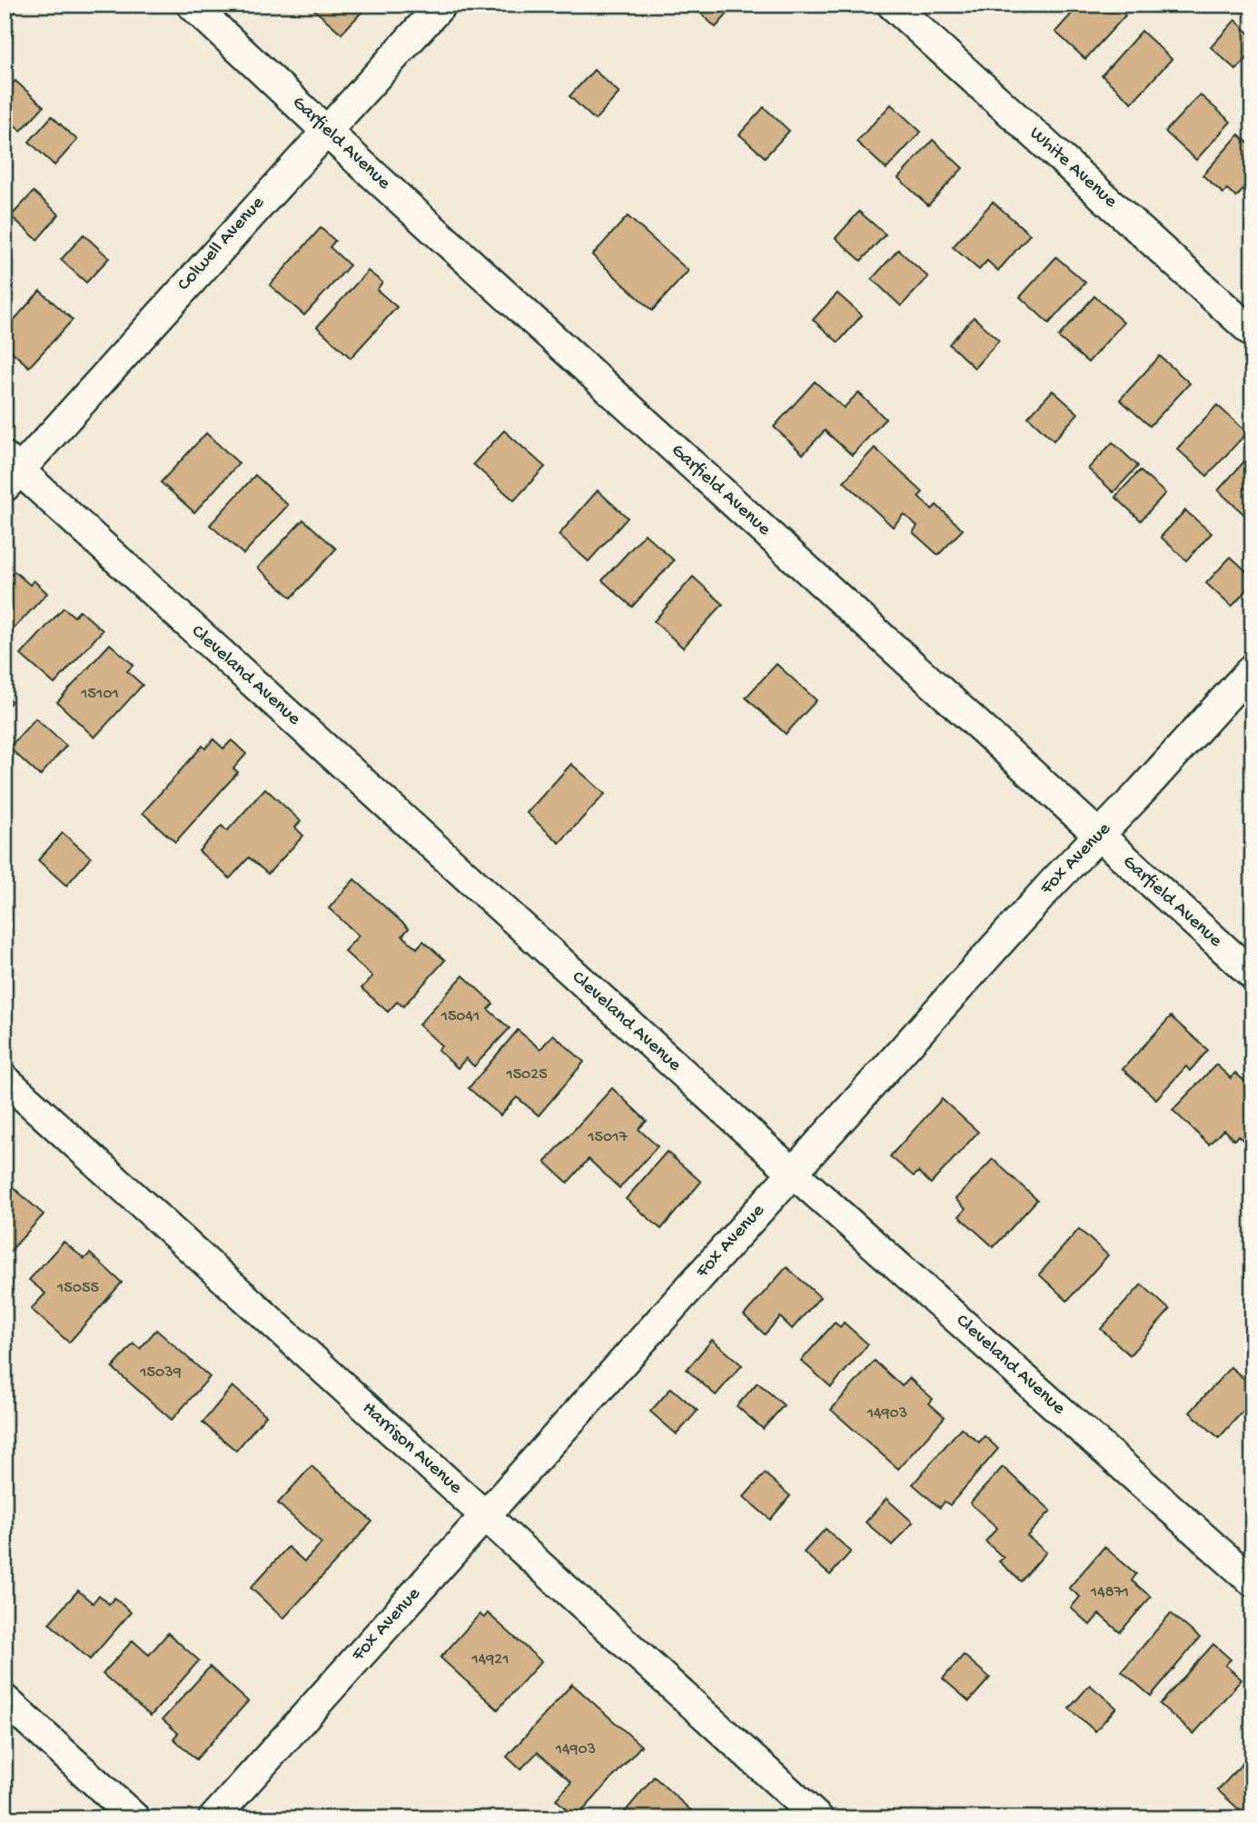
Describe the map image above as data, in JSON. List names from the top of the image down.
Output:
{
  "streets": {
    "street": [
      "Garfield Avenue",
      "White Avenue",
      "Colwell Avenue",
      "Cleveland Avenue",
      "Fox Avenue",
      "Harrison Avenue"
    ]
  },
  "crossings": [
    ["Garfield Avenue", "Colwell Avenue"],
    ["Garfield Avenue", "Fox Avenue"],
    ["Colwell Avenue", "Cleveland Avenue"],
    ["Cleveland Avenue", "Fox Avenue"],
    ["Fox Avenue", "Harrison Avenue"]
  ],
  "house_numbers": [
    "15101",
    "15041",
    "15025",
    "15017",
    "15055",
    "15039",
    "14903",
    "14871",
    "14921",
    "14903"
  ]
}
